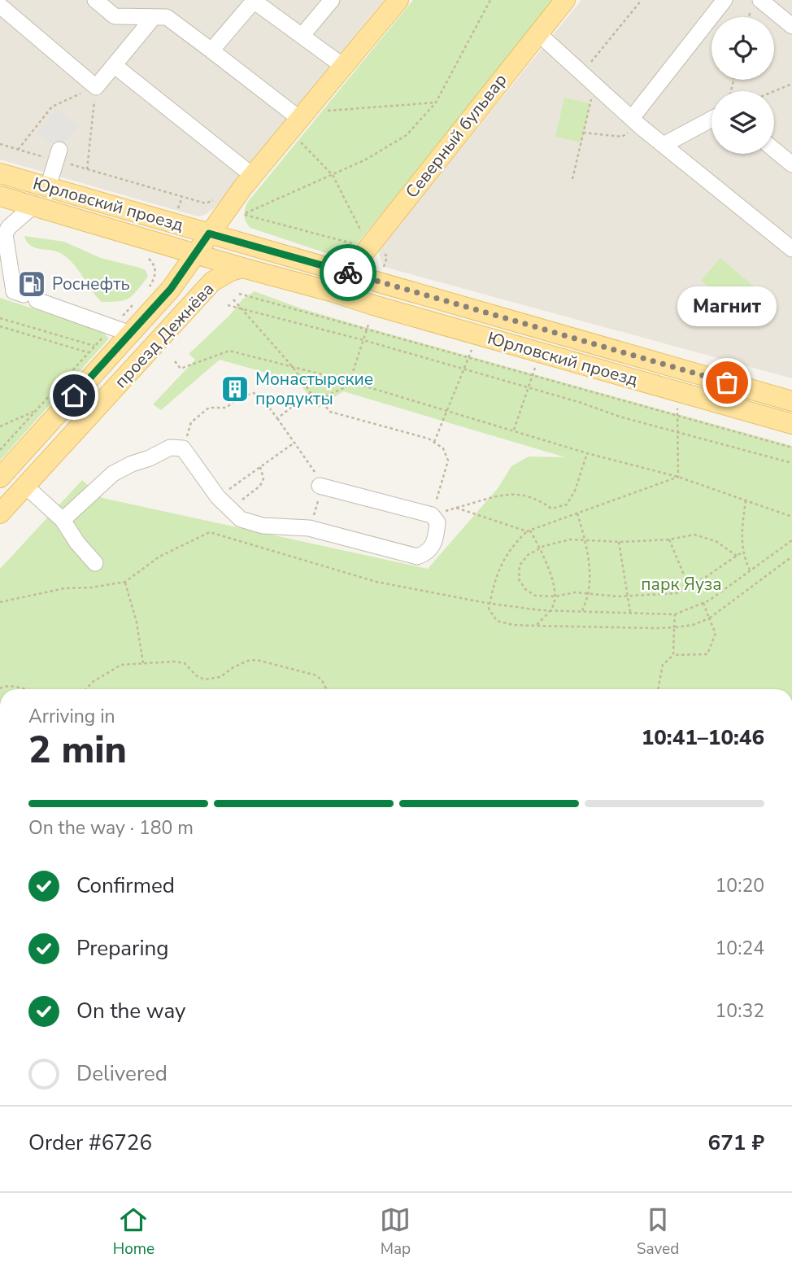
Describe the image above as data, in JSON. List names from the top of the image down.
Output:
{
  "streets": {
    "main road": ["Северный бульвар", "Юрловский проезд", "проезд Дежнёва"]
  },
  "crossings": [
    ["Северный бульвар", "Юрловский проезд"],
    ["Юрловский проезд", "проезд Дежнёва"]
  ],
  "parks": ["парк Яуза"],
  "places": {
    "fuel station": ["Роснефть"],
    "other": ["Магнит"],
    "building": ["Монастырские продукты"]
  },
  "page": {
    "bubble": "Магнит",
    "heading": ["2 min", "Arriving in", "10:41–10:46"],
    "panel": ["Order #6726", "671 ₽"],
    "bar": "On the way · 180 m",
    "list": [
      ["Confirmed", "10:20"],
      ["Preparing", "10:24"],
      ["On the way", "10:32"],
      "Delivered"
    ],
    "tabs": ["Home", "Map", "Saved"]
  }
}
